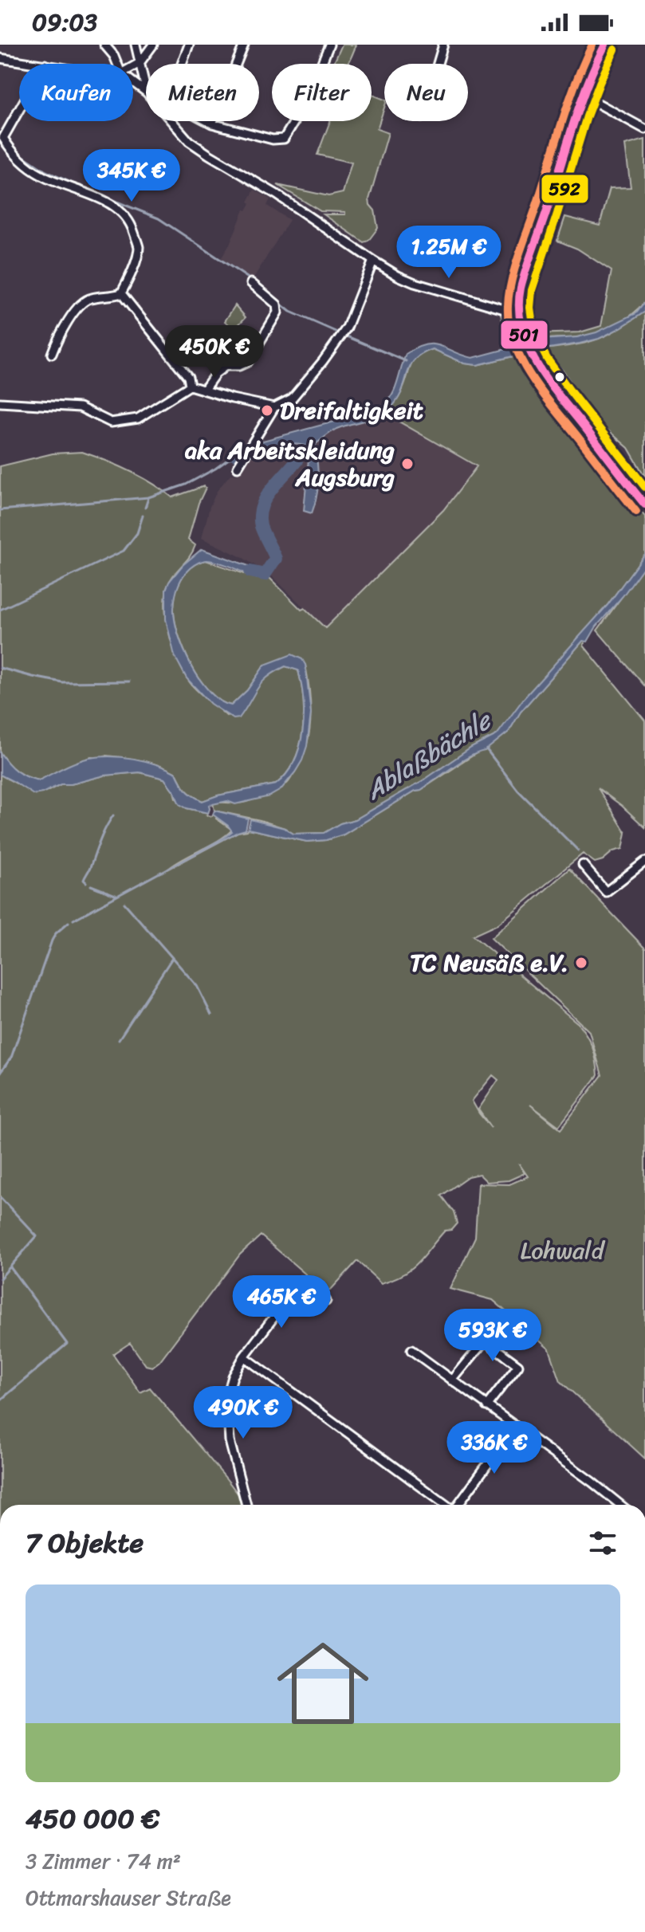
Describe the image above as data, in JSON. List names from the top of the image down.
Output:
{
  "water": ["Ablaßbächle"],
  "parks": ["Lohwald"],
  "places": ["Dreifaltigkeit", "aka Arbeitskleidung Augsburg", "TC Neusäß e.V."],
  "lines": ["transit line 501", "transit line 592"],
  "page": {
    "status": "09:03",
    "chip": [
      "Kaufen",
      "Mieten",
      "Filter",
      "Neu"
    ],
    "price": [
      "345K €",
      "1.25M €",
      "450K €",
      "465K €",
      "593K €",
      "490K €",
      "336K €"
    ],
    "heading": "7 Objekte",
    "list": [
      {
        "name": "450 000 €",
        "note": "3 Zimmer · 74 m² · Ottmarshauser Straße"
      }
    ]
  }
}
